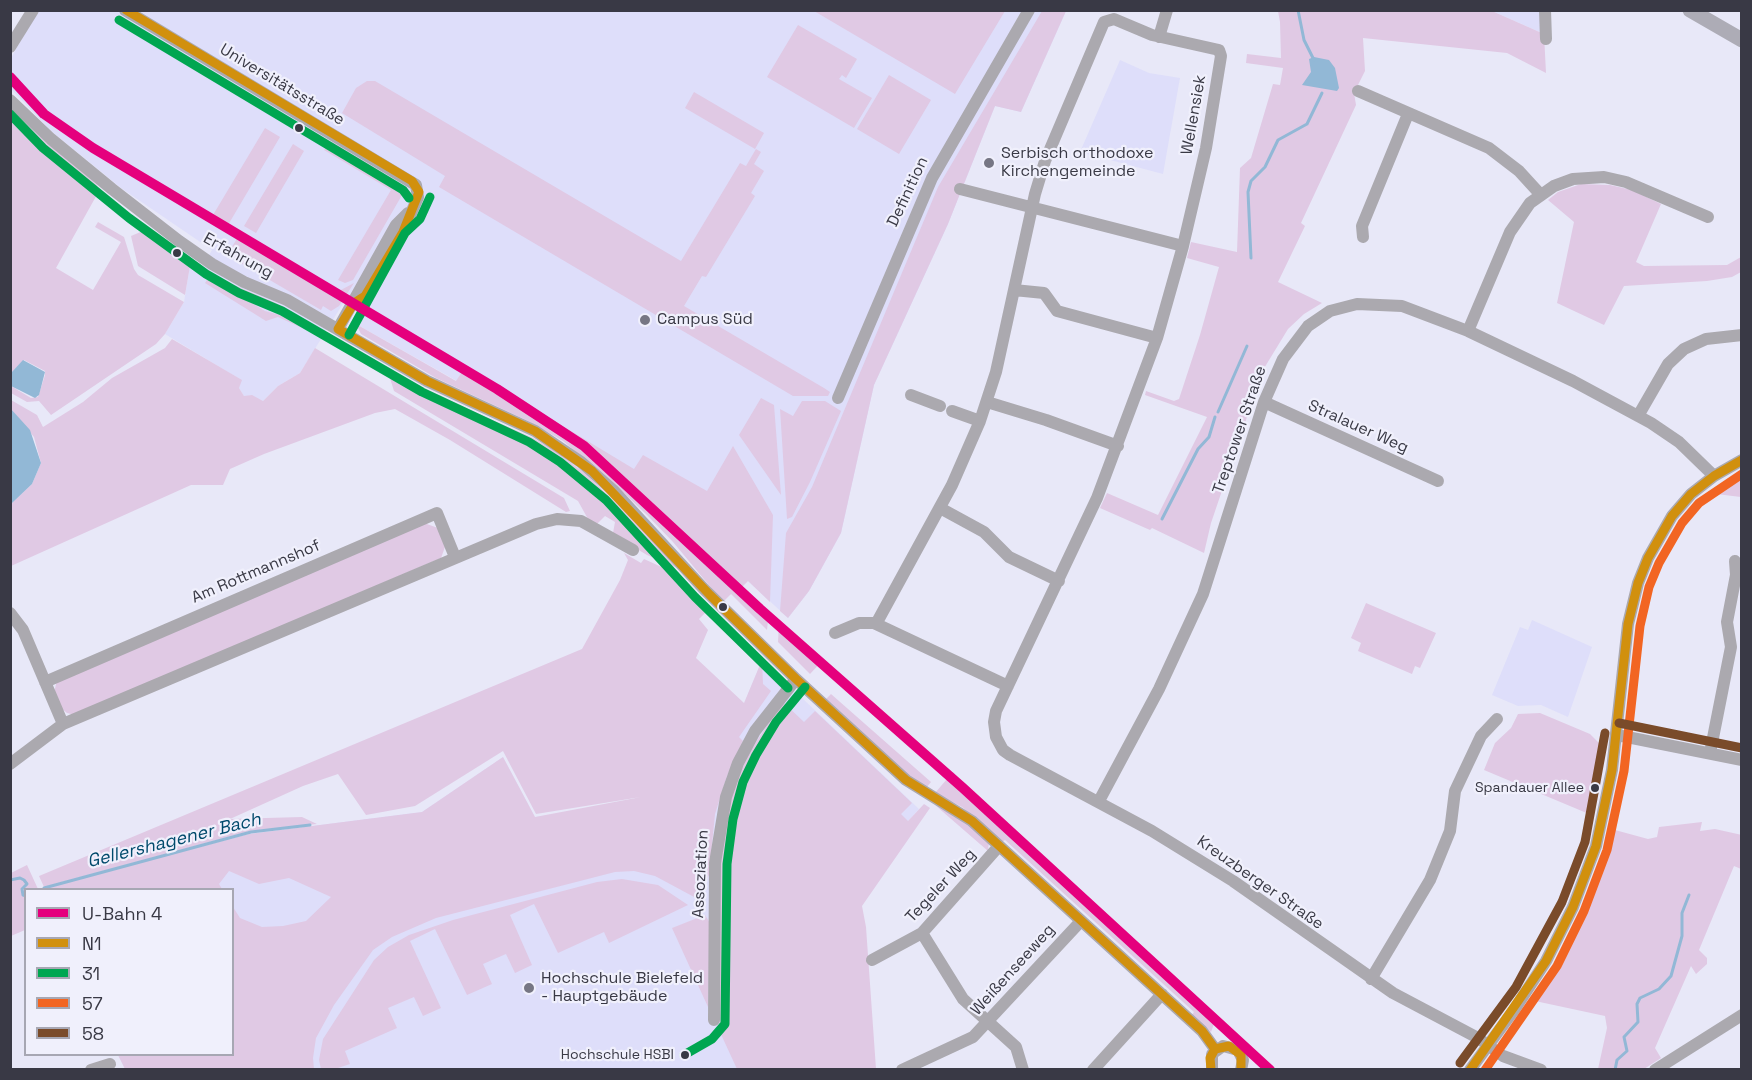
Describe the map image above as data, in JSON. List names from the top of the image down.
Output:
{
  "streets": {
    "street": [
      "Universitätsstraße",
      "Wellensiek",
      "Definition",
      "Erfahrung",
      "Stralauer Weg",
      "Treptower Straße",
      "Am Rottmannshof",
      "Assoziation",
      "Kreuzberger Straße",
      "Tegeler Weg",
      "Weißenseeweg"
    ]
  },
  "crossings": [
    ["Universitätsstraße", "Erfahrung"],
    ["Wellensiek", "Kreuzberger Straße"],
    ["Erfahrung", "Assoziation"],
    ["Erfahrung", "Tegeler Weg"],
    ["Erfahrung", "Weißenseeweg"],
    ["Stralauer Weg", "Treptower Straße"],
    ["Treptower Straße", "Kreuzberger Straße"]
  ],
  "water": ["Gellershagener Bach"],
  "places": [
    "Serbisch orthodoxe Kirchengemeinde",
    "Campus Süd",
    "Spandauer Allee",
    "Hochschule Bielefeld - Hauptgebäude",
    "Hochschule HSBI"
  ],
  "lines": [
    "transit line N1",
    "transit line 31",
    "metro line 4",
    "transit line 57",
    "transit line 58"
  ],
  "legend": [
    "U-Bahn 4",
    "N1",
    "31",
    "57",
    "58"
  ]
}
